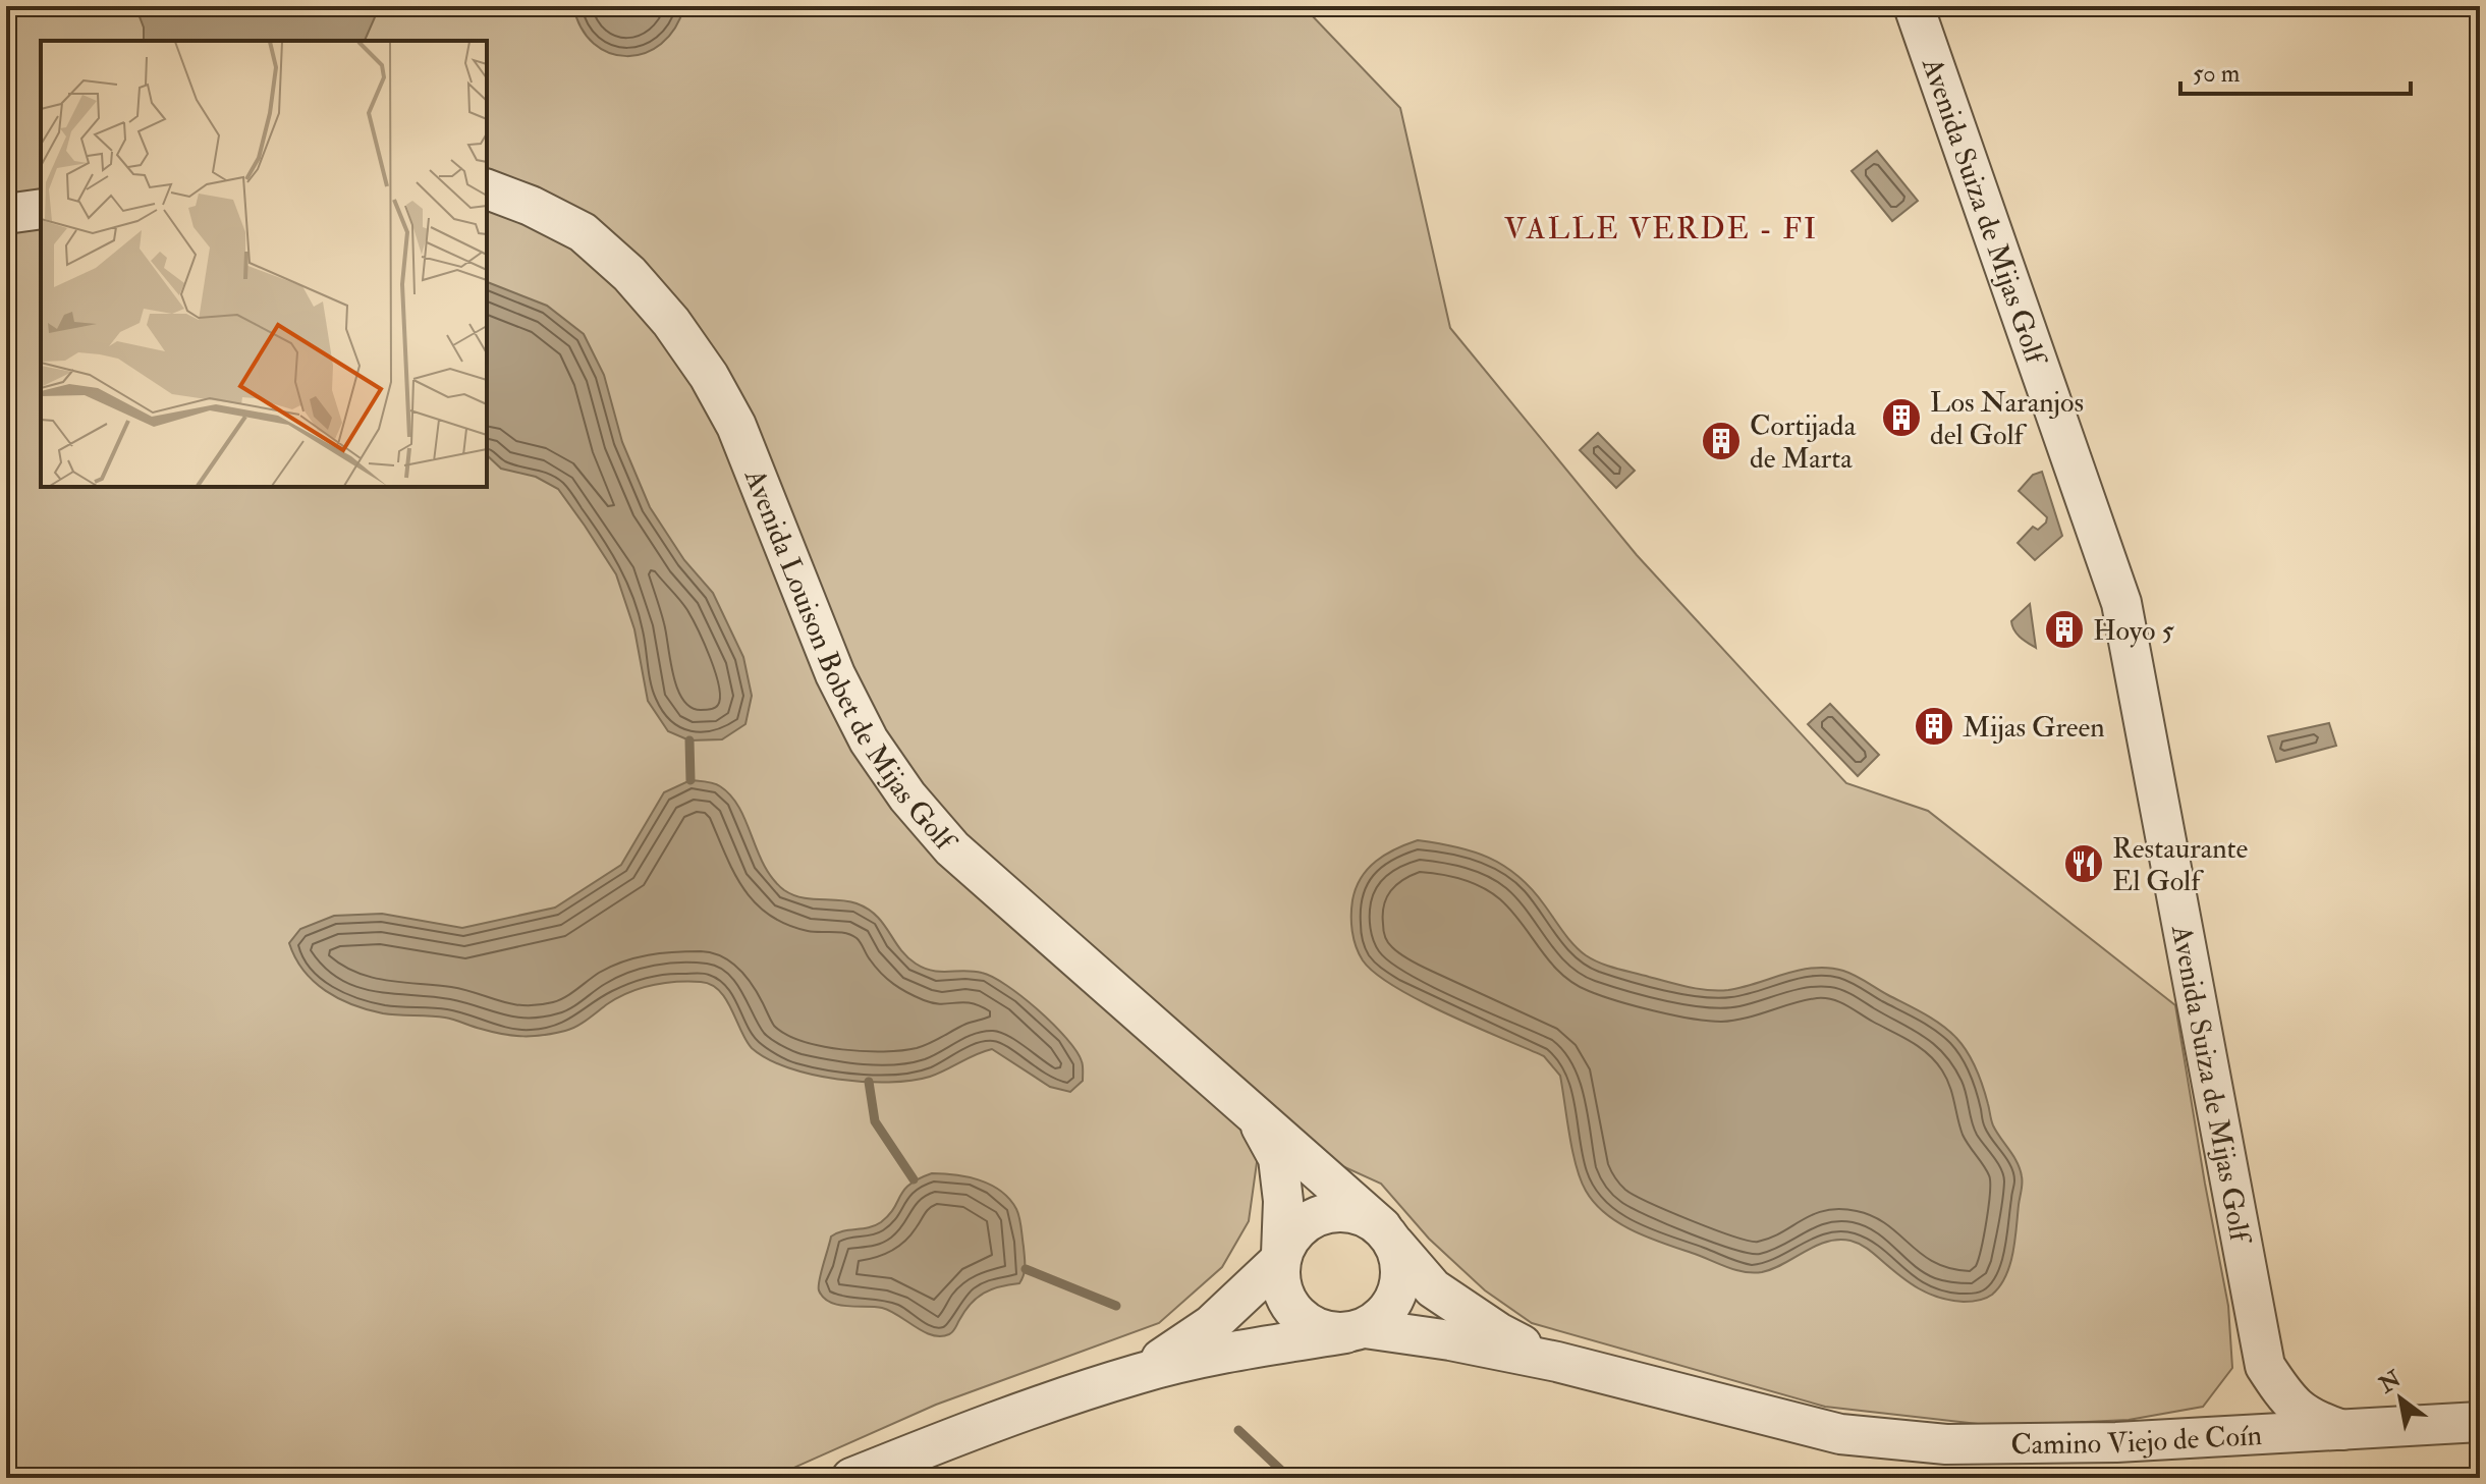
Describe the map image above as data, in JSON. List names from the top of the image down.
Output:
{
  "streets": {
    "street": ["Avenida Suiza de Mijas Golf", "Avenida Louison Bobet de Mijas Golf", "Camino Viejo de Coín"]
  },
  "crossings": [
    ["Avenida Suiza de Mijas Golf", "Camino Viejo de Coín"],
    ["Avenida Louison Bobet de Mijas Golf", "Camino Viejo de Coín"]
  ],
  "districts": ["VALLE VERDE - FI"],
  "places": {
    "building": [
      "Los Naranjos del Golf",
      "Cortijada de Marta",
      "Hoyo 5",
      "Mijas Green"
    ],
    "restaurant": ["Restaurante El Golf"]
  },
  "scale_bar": "50 m",
  "north": "top left"
}
